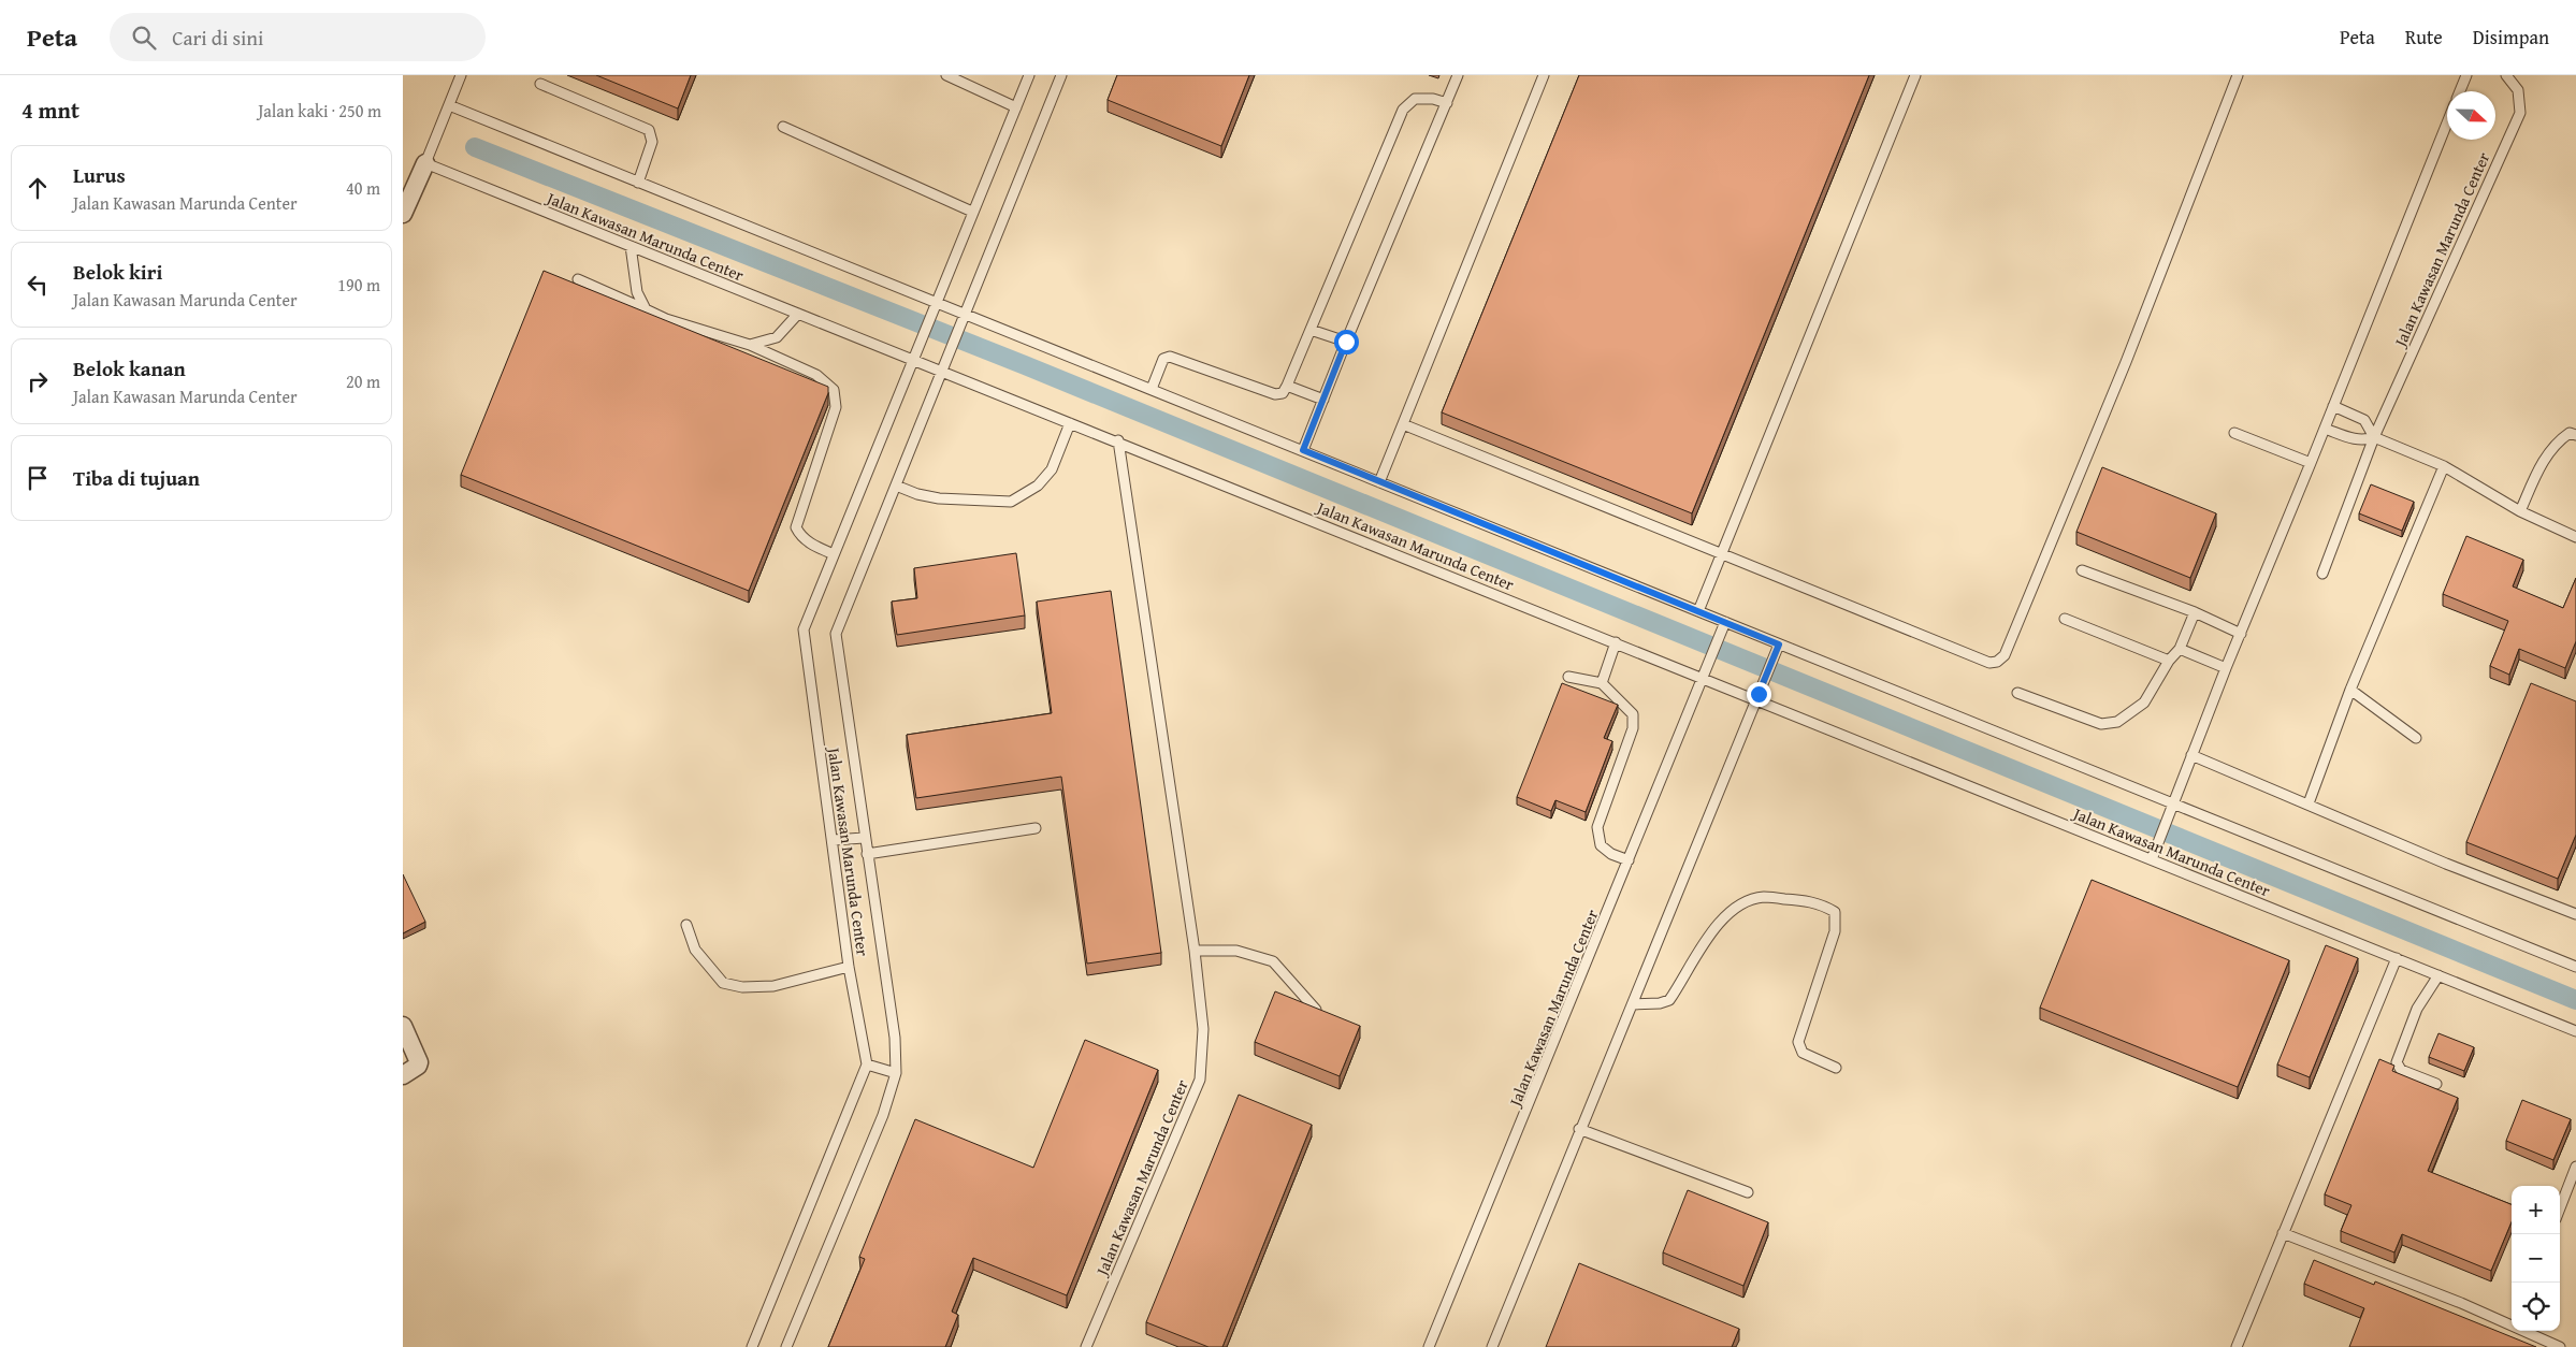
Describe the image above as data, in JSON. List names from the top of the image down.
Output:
{
  "streets": {
    "lane": ["Jalan Kawasan Marunda Center"]
  },
  "north": "right",
  "page": {
    "header": "Peta",
    "search": "Cari di sini",
    "nav": ["Peta", "Rute", "Disimpan"],
    "heading": ["4 mnt", "Jalan kaki · 250 m"],
    "list": [
      ["Lurus", "Jalan Kawasan Marunda Center", "40 m"],
      ["Belok kiri", "Jalan Kawasan Marunda Center", "190 m"],
      ["Belok kanan", "Jalan Kawasan Marunda Center", "20 m"],
      "Tiba di tujuan"
    ],
    "map_buttons": ["+", "−"]
  }
}
